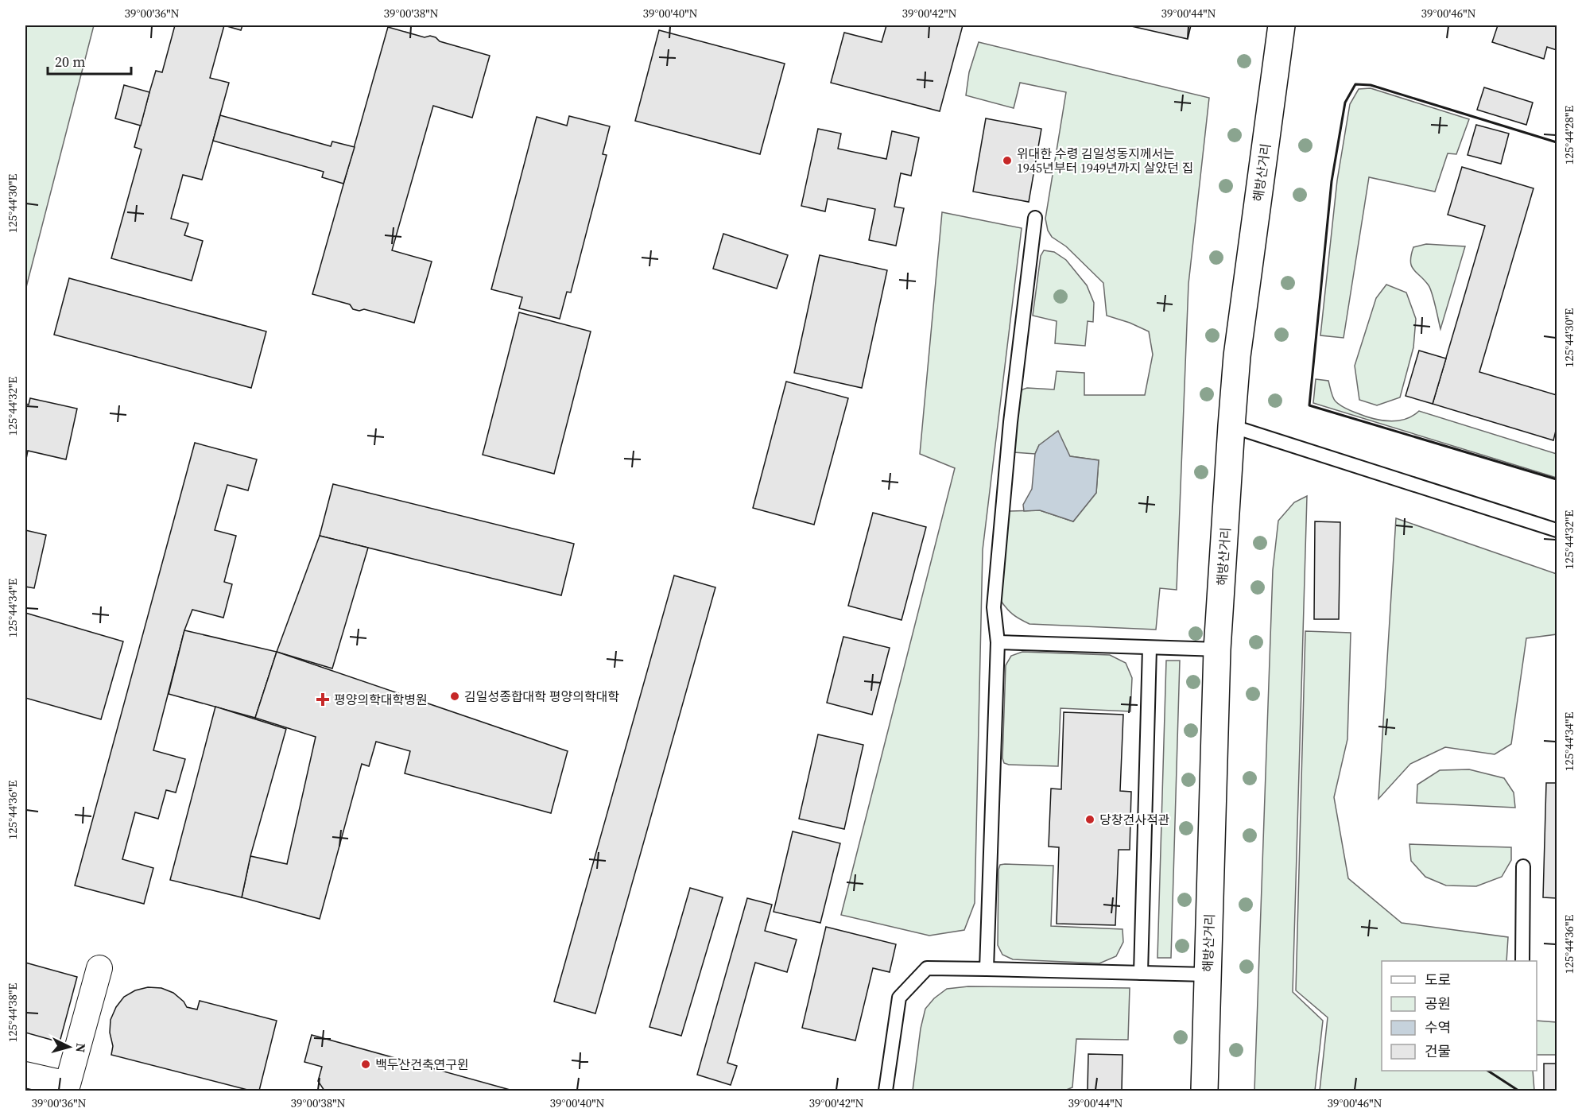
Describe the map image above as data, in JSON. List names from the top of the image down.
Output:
{
  "streets": {
    "main road": ["해방산거리"]
  },
  "places": {
    "other": [
      "위대한 수령 김일성동지께서는 1945년부터 1949년까지 살았던 집",
      "김일성종합대학 평양의학대학",
      "당창건사적관",
      "백두산건축연구윈"
    ],
    "health": ["평양의학대학병원"]
  },
  "legend": [
    "도로",
    "공원",
    "수역",
    "건물"
  ],
  "scale_bar": "20 m",
  "north": "right",
  "coordinates": [
    "39°00'36\"N",
    "39°00'38\"N",
    "39°00'40\"N",
    "39°00'42\"N",
    "39°00'44\"N",
    "39°00'46\"N",
    "125°44'28\"E",
    "125°44'30\"E",
    "125°44'32\"E",
    "125°44'34\"E",
    "125°44'36\"E",
    "125°44'38\"E"
  ]
}
